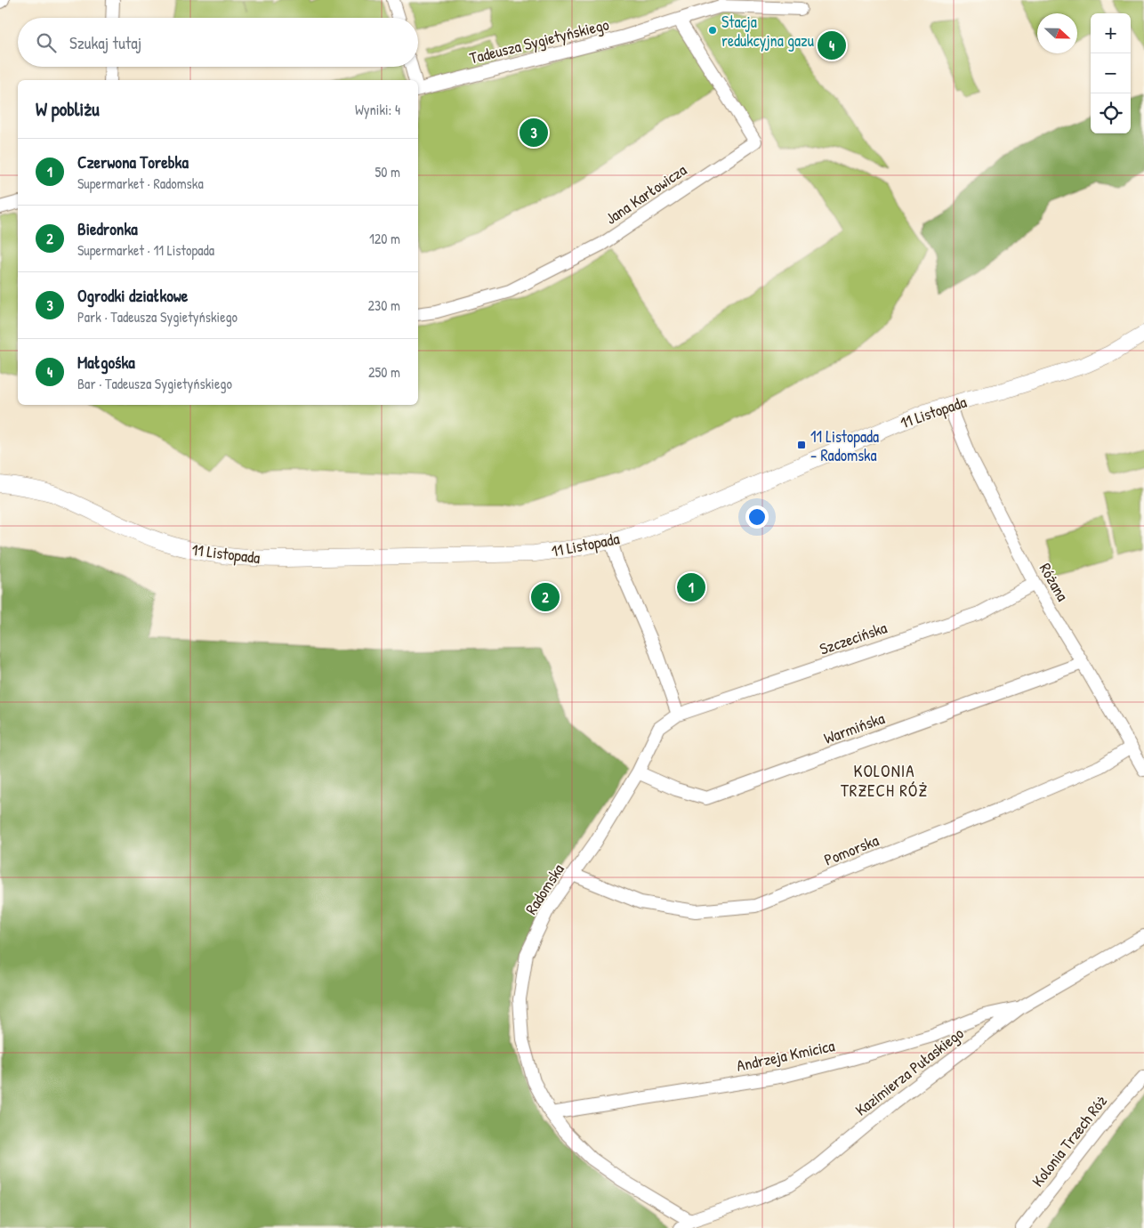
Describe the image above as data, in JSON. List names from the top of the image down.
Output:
{
  "streets": {
    "main road": ["11 Listopada"],
    "street": [
      "Tadeusza Sygietyńskiego",
      "Jana Karłowicza",
      "Różana",
      "Szczecińska",
      "Warmińska",
      "Pomorska",
      "Radomska",
      "Andrzeja Kmicica",
      "Kazimierza Pułaskiego",
      "Kolonia Trzech Róż"
    ]
  },
  "crossings": [
    ["Tadeusza Sygietyńskiego", "Jana Karłowicza"],
    ["11 Listopada", "Różana"],
    ["Różana", "Szczecińska"],
    ["Różana", "Warmińska"],
    ["Różana", "Pomorska"],
    ["Szczecińska", "Radomska"],
    ["Warmińska", "Radomska"],
    ["Pomorska", "Radomska"],
    ["Radomska", "Andrzeja Kmicica"],
    ["Radomska", "Kazimierza Pułaskiego"],
    ["Andrzeja Kmicica", "Kazimierza Pułaskiego"]
  ],
  "districts": ["KOLONIA TRZECH RÓŻ"],
  "places": {
    "other": ["Stacja redukcyjna gazu"],
    "transit": ["11 Listopada - Radomska"]
  },
  "north": "right",
  "page": {
    "map_buttons": ["+", "−"],
    "search": "Szukaj tutaj",
    "pins": [
      "4",
      "3",
      "1",
      "2"
    ],
    "heading": ["W pobliżu", "Wyniki: 4"],
    "list": [
      {
        "mark": "1",
        "name": "Czerwona Torebka",
        "note": "Supermarket · Radomska",
        "value": "50 m"
      },
      {
        "mark": "2",
        "name": "Biedronka",
        "note": "Supermarket · 11 Listopada",
        "value": "120 m"
      },
      {
        "mark": "3",
        "name": "Ogrodki działkowe",
        "note": "Park · Tadeusza Sygietyńskiego",
        "value": "230 m"
      },
      {
        "mark": "4",
        "name": "Małgośka",
        "note": "Bar · Tadeusza Sygietyńskiego",
        "value": "250 m"
      }
    ]
  }
}
